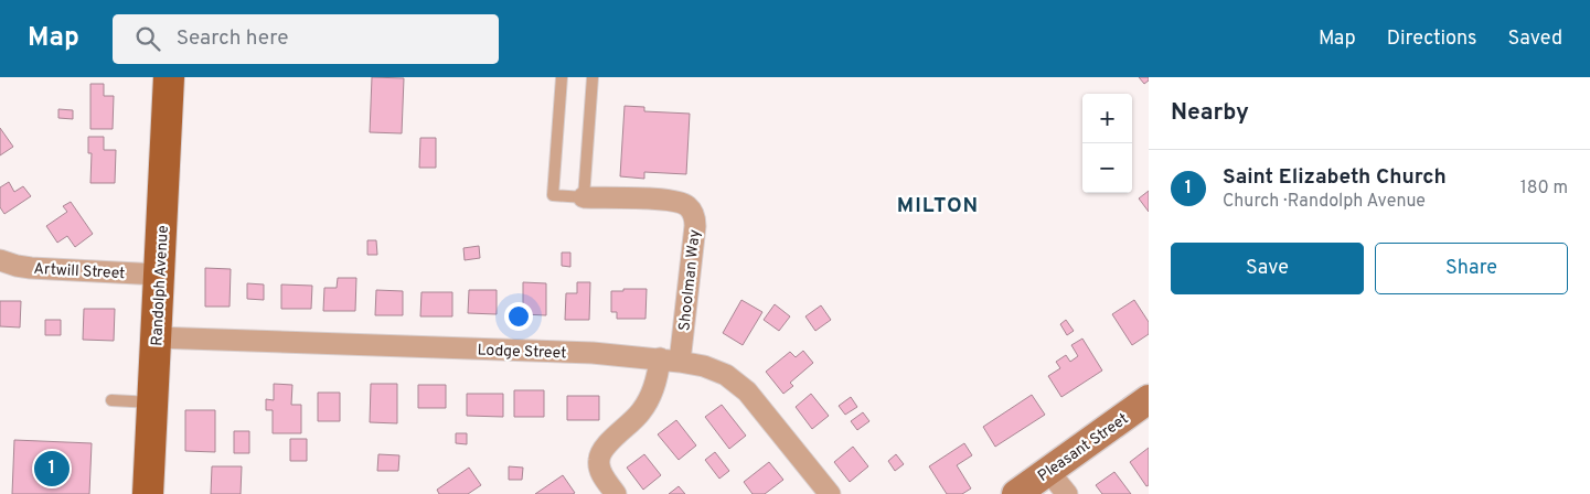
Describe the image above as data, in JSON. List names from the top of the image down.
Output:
{
  "streets": {
    "main road": ["Randolph Avenue"],
    "street": [
      "Artwill Street",
      "Shoolman Way",
      "Lodge Street",
      "Pleasant Street"
    ]
  },
  "crossings": [
    ["Artwill Street", "Randolph Avenue"],
    ["Shoolman Way", "Lodge Street"],
    ["Randolph Avenue", "Lodge Street"]
  ],
  "districts": ["MILTON"],
  "page": {
    "header": "Map",
    "search": "Search here",
    "nav": ["Map", "Directions", "Saved"],
    "heading": "Nearby",
    "map_buttons": ["+", "−"],
    "list": [
      {
        "mark": "1",
        "name": "Saint Elizabeth Church",
        "note": "Church · Randolph Avenue",
        "value": "180 m"
      }
    ],
    "buttons": ["Save", "Share"],
    "pins": "1"
  }
}
